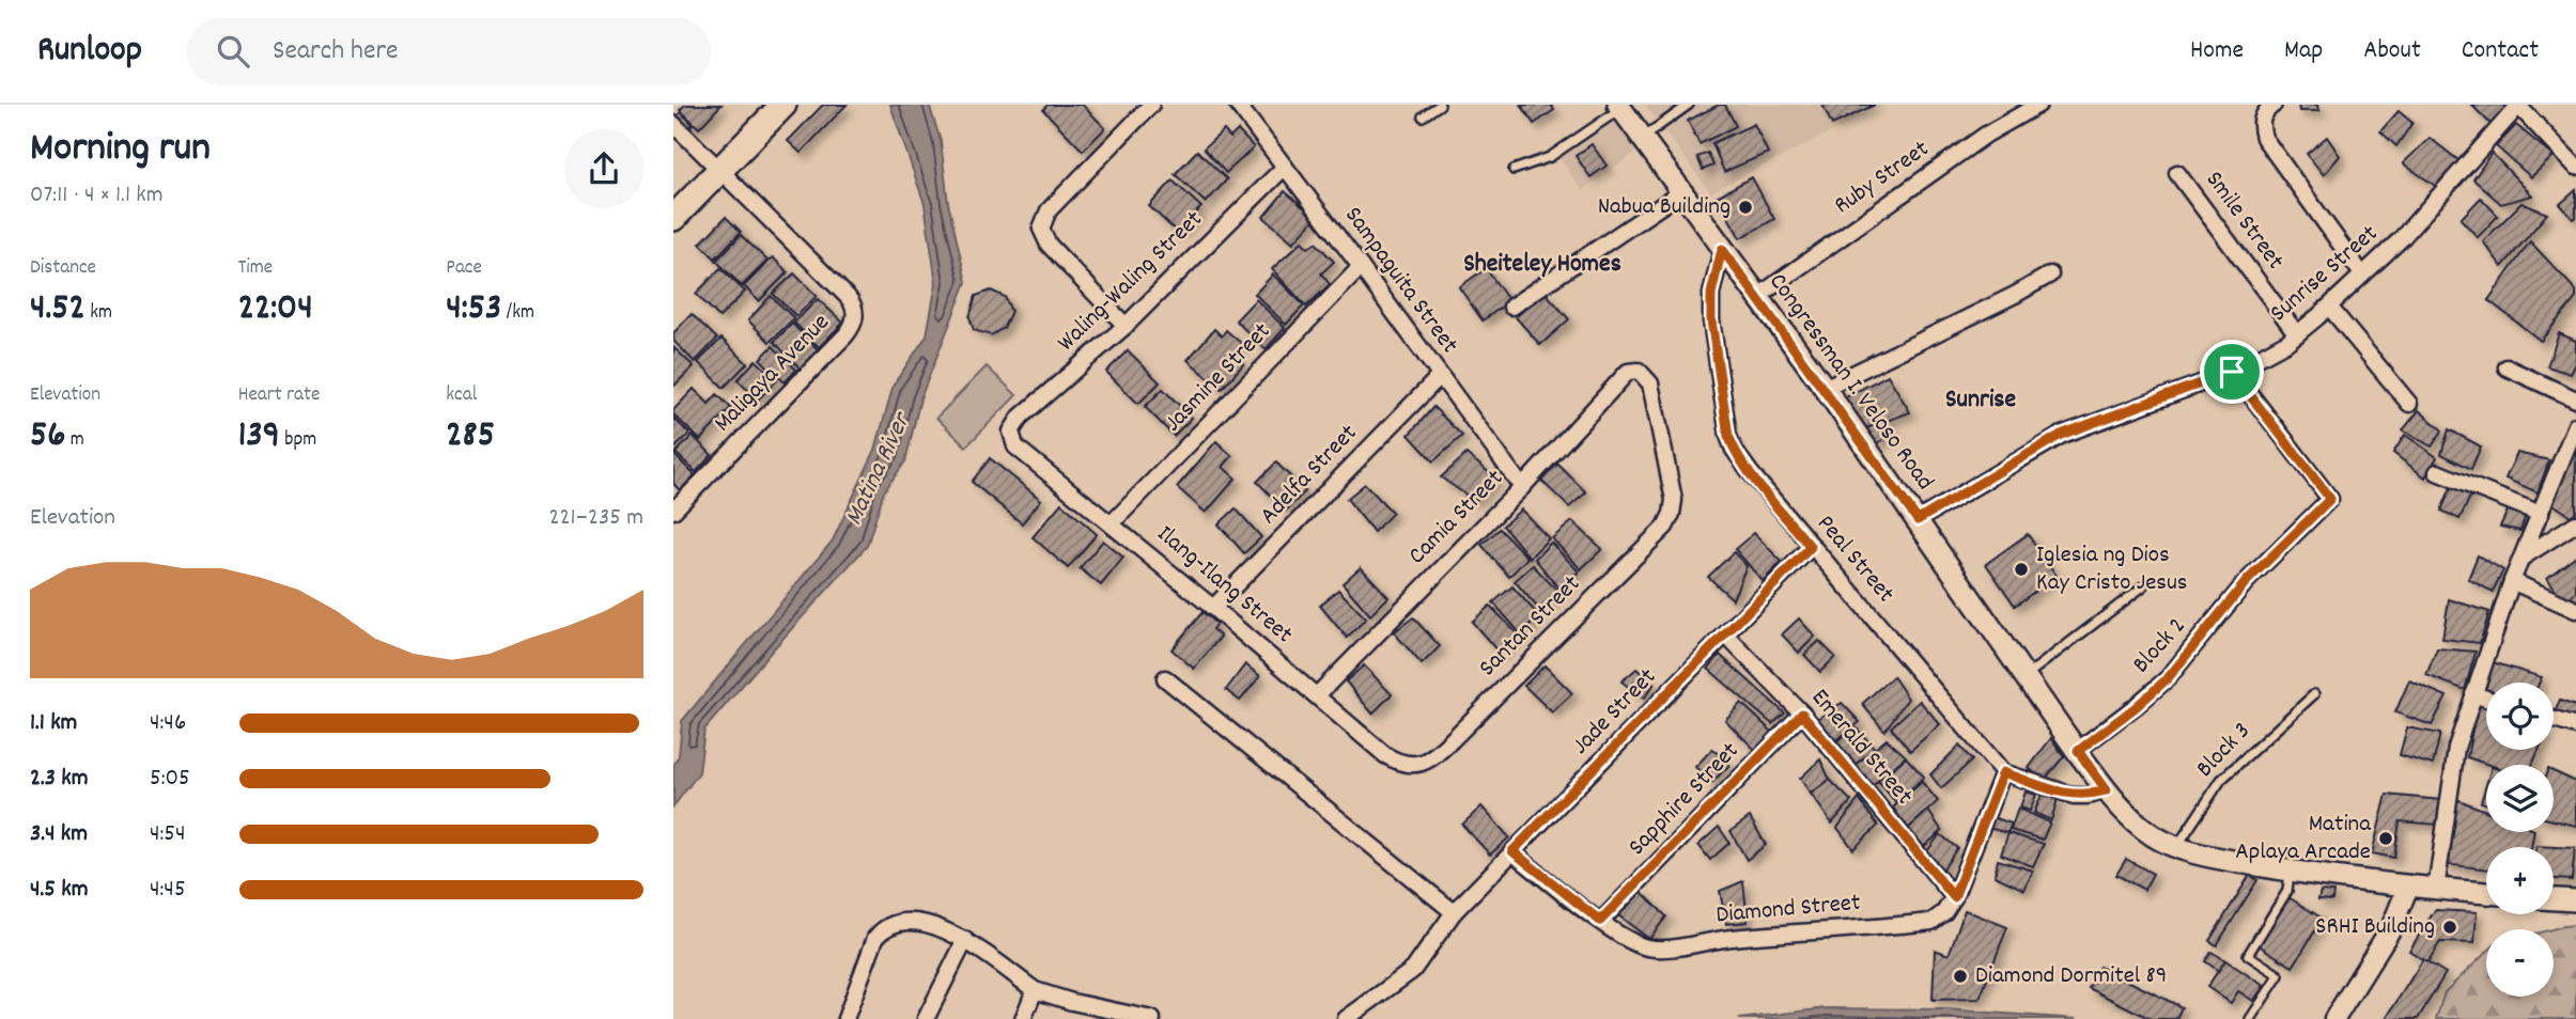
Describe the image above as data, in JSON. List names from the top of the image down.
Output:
{
  "streets": {
    "main road": ["Congressman I. Veloso Road"],
    "street": [
      "Ruby Street",
      "Smile Street",
      "Sunrise Street",
      "Sampaguita Street",
      "Waling-Waling Street",
      "Maligaya Avenue",
      "Jasmine Street",
      "Adelfa Street",
      "Camia Street",
      "Peal Street",
      "Ilang-Ilang Street",
      "Santan Street",
      "Block 2",
      "Jade Street",
      "Emerald Street",
      "Sapphire Street",
      "Diamond Street"
    ],
    "lane": ["Block 3"]
  },
  "crossings": [
    ["Ruby Street", "Congressman I. Veloso Road"],
    ["Smile Street", "Sunrise Street"],
    ["Sunrise Street", "Congressman I. Veloso Road"],
    ["Sunrise Street", "Block 2"],
    ["Sampaguita Street", "Waling-Waling Street"],
    ["Sampaguita Street", "Jasmine Street"],
    ["Sampaguita Street", "Adelfa Street"],
    ["Sampaguita Street", "Camia Street"],
    ["Waling-Waling Street", "Ilang-Ilang Street"],
    ["Jasmine Street", "Ilang-Ilang Street"],
    ["Congressman I. Veloso Road", "Peal Street"],
    ["Congressman I. Veloso Road", "Block 2"],
    ["Congressman I. Veloso Road", "Block 3"],
    ["Adelfa Street", "Ilang-Ilang Street"],
    ["Camia Street", "Ilang-Ilang Street"],
    ["Camia Street", "Santan Street"],
    ["Peal Street", "Jade Street"],
    ["Peal Street", "Diamond Street"],
    ["Ilang-Ilang Street", "Santan Street"],
    ["Jade Street", "Emerald Street"],
    ["Jade Street", "Diamond Street"],
    ["Emerald Street", "Sapphire Street"],
    ["Emerald Street", "Diamond Street"],
    ["Sapphire Street", "Diamond Street"]
  ],
  "districts": ["Sheiteley Homes", "Sunrise"],
  "water": ["Matina River"],
  "places": [
    "Nabua Building",
    "Iglesia ng Dios Kay Cristo Jesus",
    "Matina Aplaya Arcade",
    "SRHI Building",
    "Diamond Dormitel 89"
  ],
  "page": {
    "header": "Runloop",
    "search": "Search here",
    "nav": [
      "Home",
      "Map",
      "About",
      "Contact"
    ],
    "heading": ["Morning run", "07:11 · 4 × 1.1 km"],
    "stats": [
      ["Distance", "4.52 km"],
      ["Time", "22:04"],
      ["Pace", "4:53 /km"],
      ["Elevation", "56 m"],
      ["Heart rate", "139 bpm"],
      ["kcal", "285"]
    ],
    "chart": ["Elevation", "221–235 m"],
    "map_buttons": ["+", "−"],
    "list": [
      {
        "name": "1.1 km",
        "note": "4:46"
      },
      {
        "name": "2.3 km",
        "note": "5:05"
      },
      {
        "name": "3.4 km",
        "note": "4:54"
      },
      {
        "name": "4.5 km",
        "note": "4:45"
      }
    ]
  }
}
